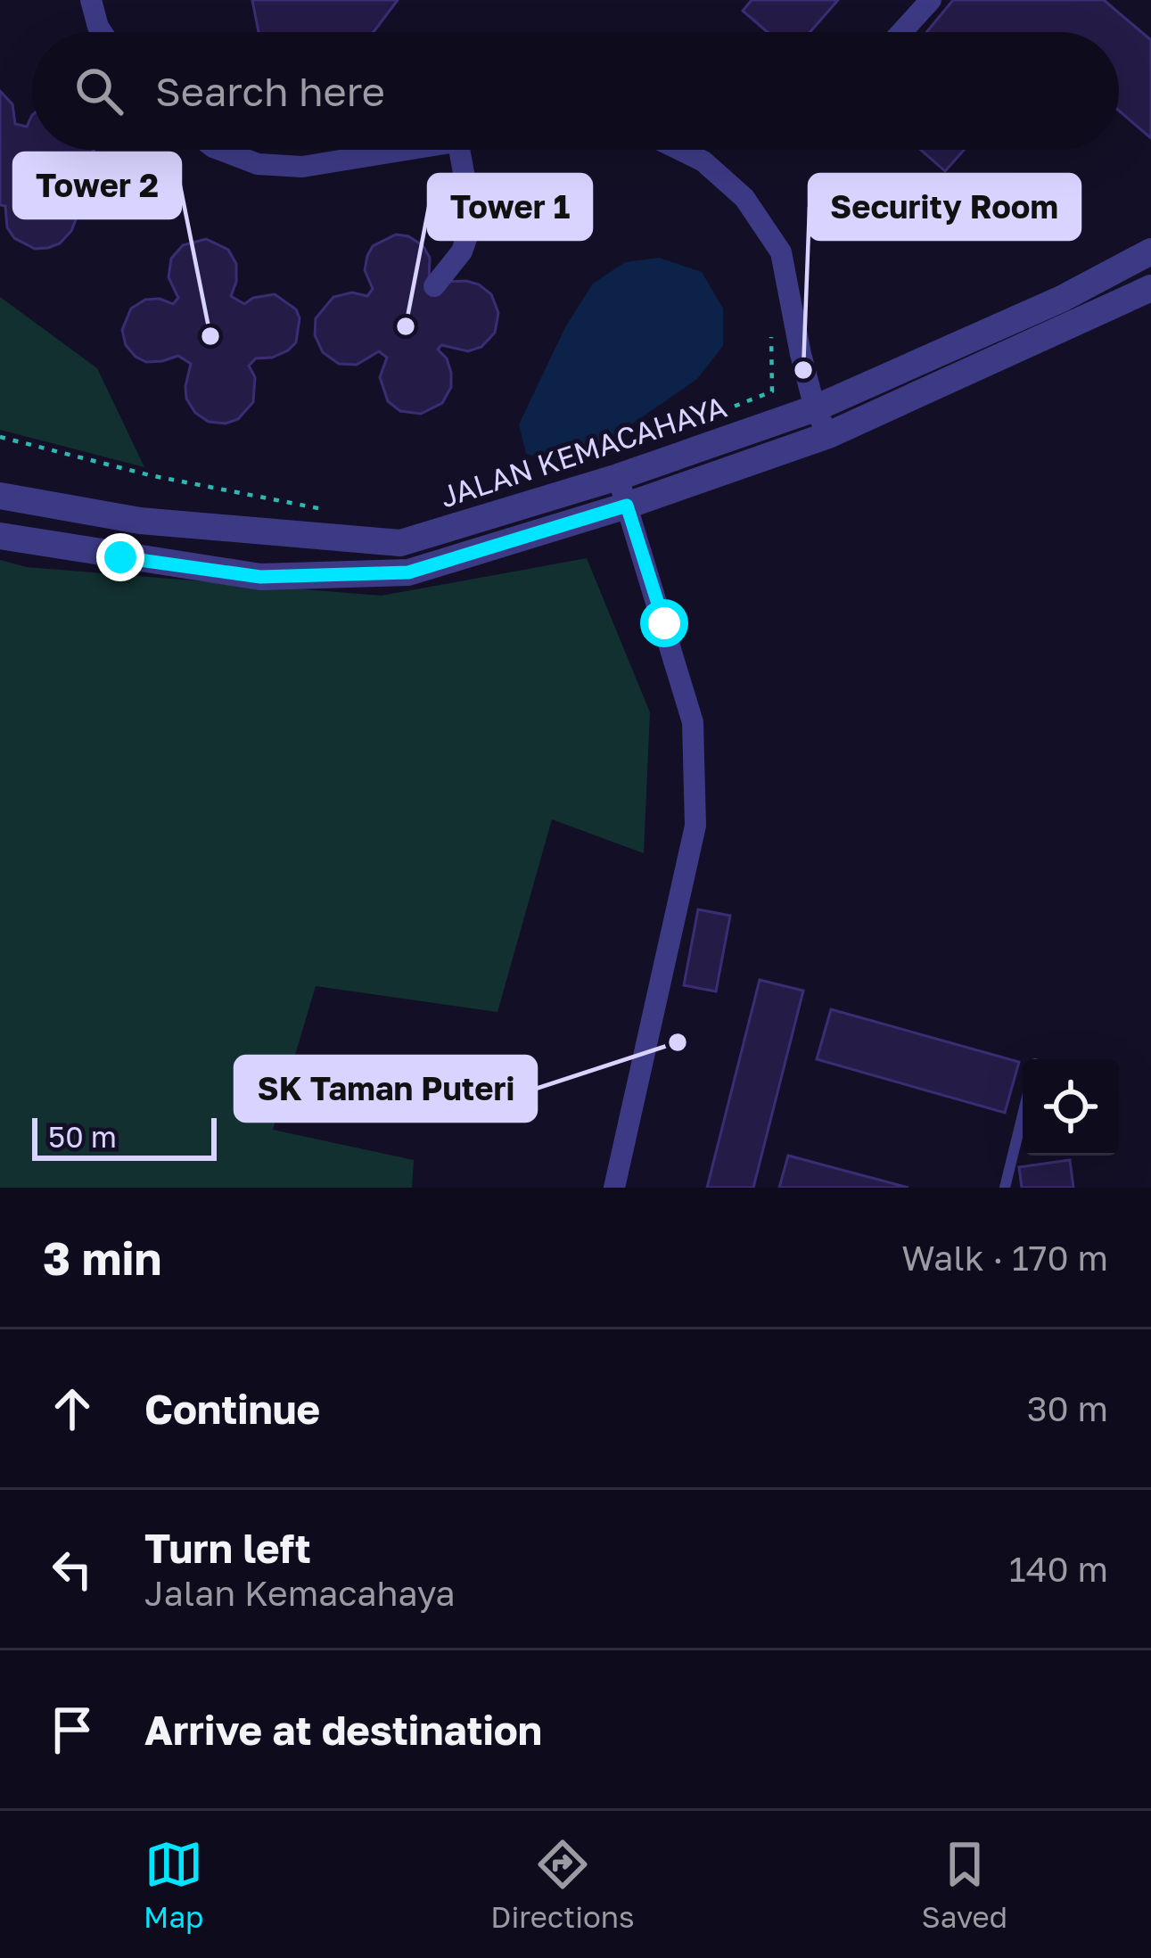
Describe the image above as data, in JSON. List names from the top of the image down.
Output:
{
  "streets": {
    "street": ["JALAN KEMACAHAYA"]
  },
  "places": [
    "Tower 1",
    "Tower 2",
    "Security Room",
    "SK Taman Puteri"
  ],
  "scale_bar": "50 m",
  "page": {
    "search": "Search here",
    "scale": "50 m",
    "heading": ["3 min", "Walk · 170 m"],
    "list": [
      ["Continue", "30 m"],
      ["Turn left", "Jalan Kemacahaya", "140 m"],
      "Arrive at destination"
    ],
    "nav": ["Map", "Directions", "Saved"]
  }
}
